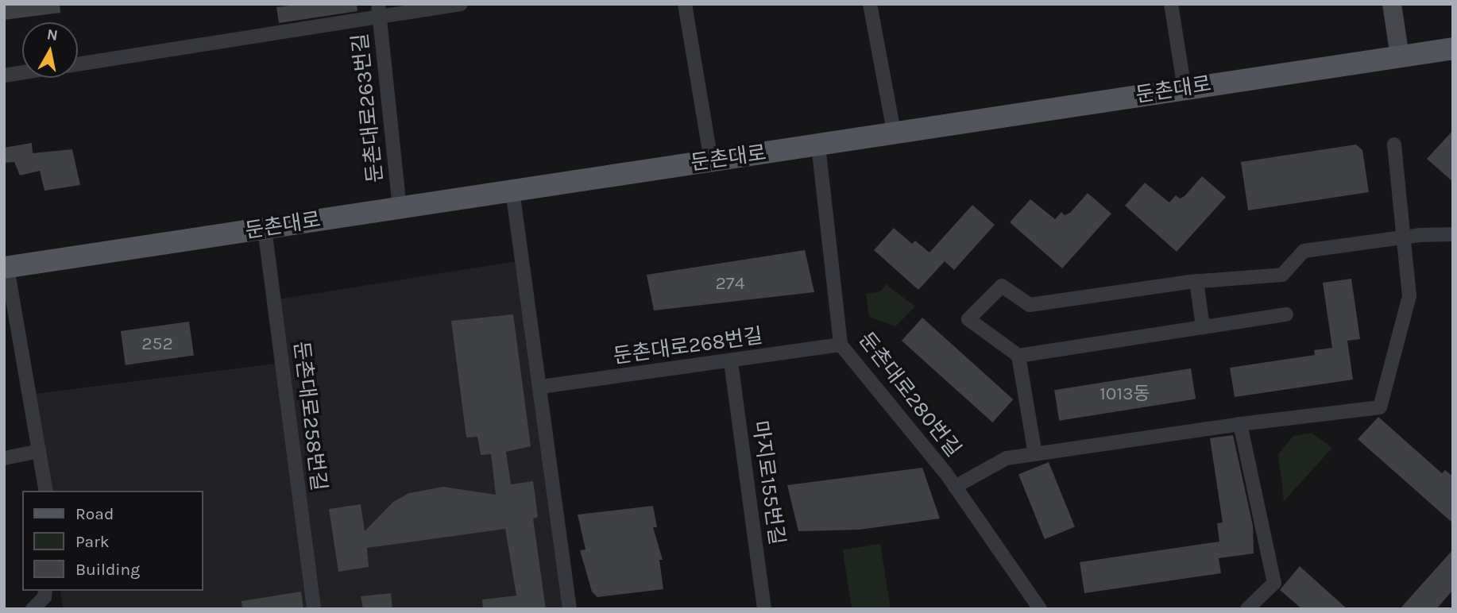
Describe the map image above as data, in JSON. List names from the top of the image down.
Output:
{
  "streets": {
    "main road": ["둔촌대로"],
    "street": [
      "둔촌대로263번길",
      "둔촌대로268번길",
      "둔촌대로280번길",
      "둔촌대로258번길",
      "마지로155번길"
    ]
  },
  "crossings": [
    ["둔촌대로", "둔촌대로263번길"],
    ["둔촌대로", "둔촌대로280번길"],
    ["둔촌대로", "둔촌대로258번길"],
    ["둔촌대로268번길", "둔촌대로280번길"],
    ["둔촌대로268번길", "마지로155번길"]
  ],
  "house_numbers": ["274", "252", "1013동"],
  "legend": ["Road", "Park", "Building"],
  "north": "top"
}
